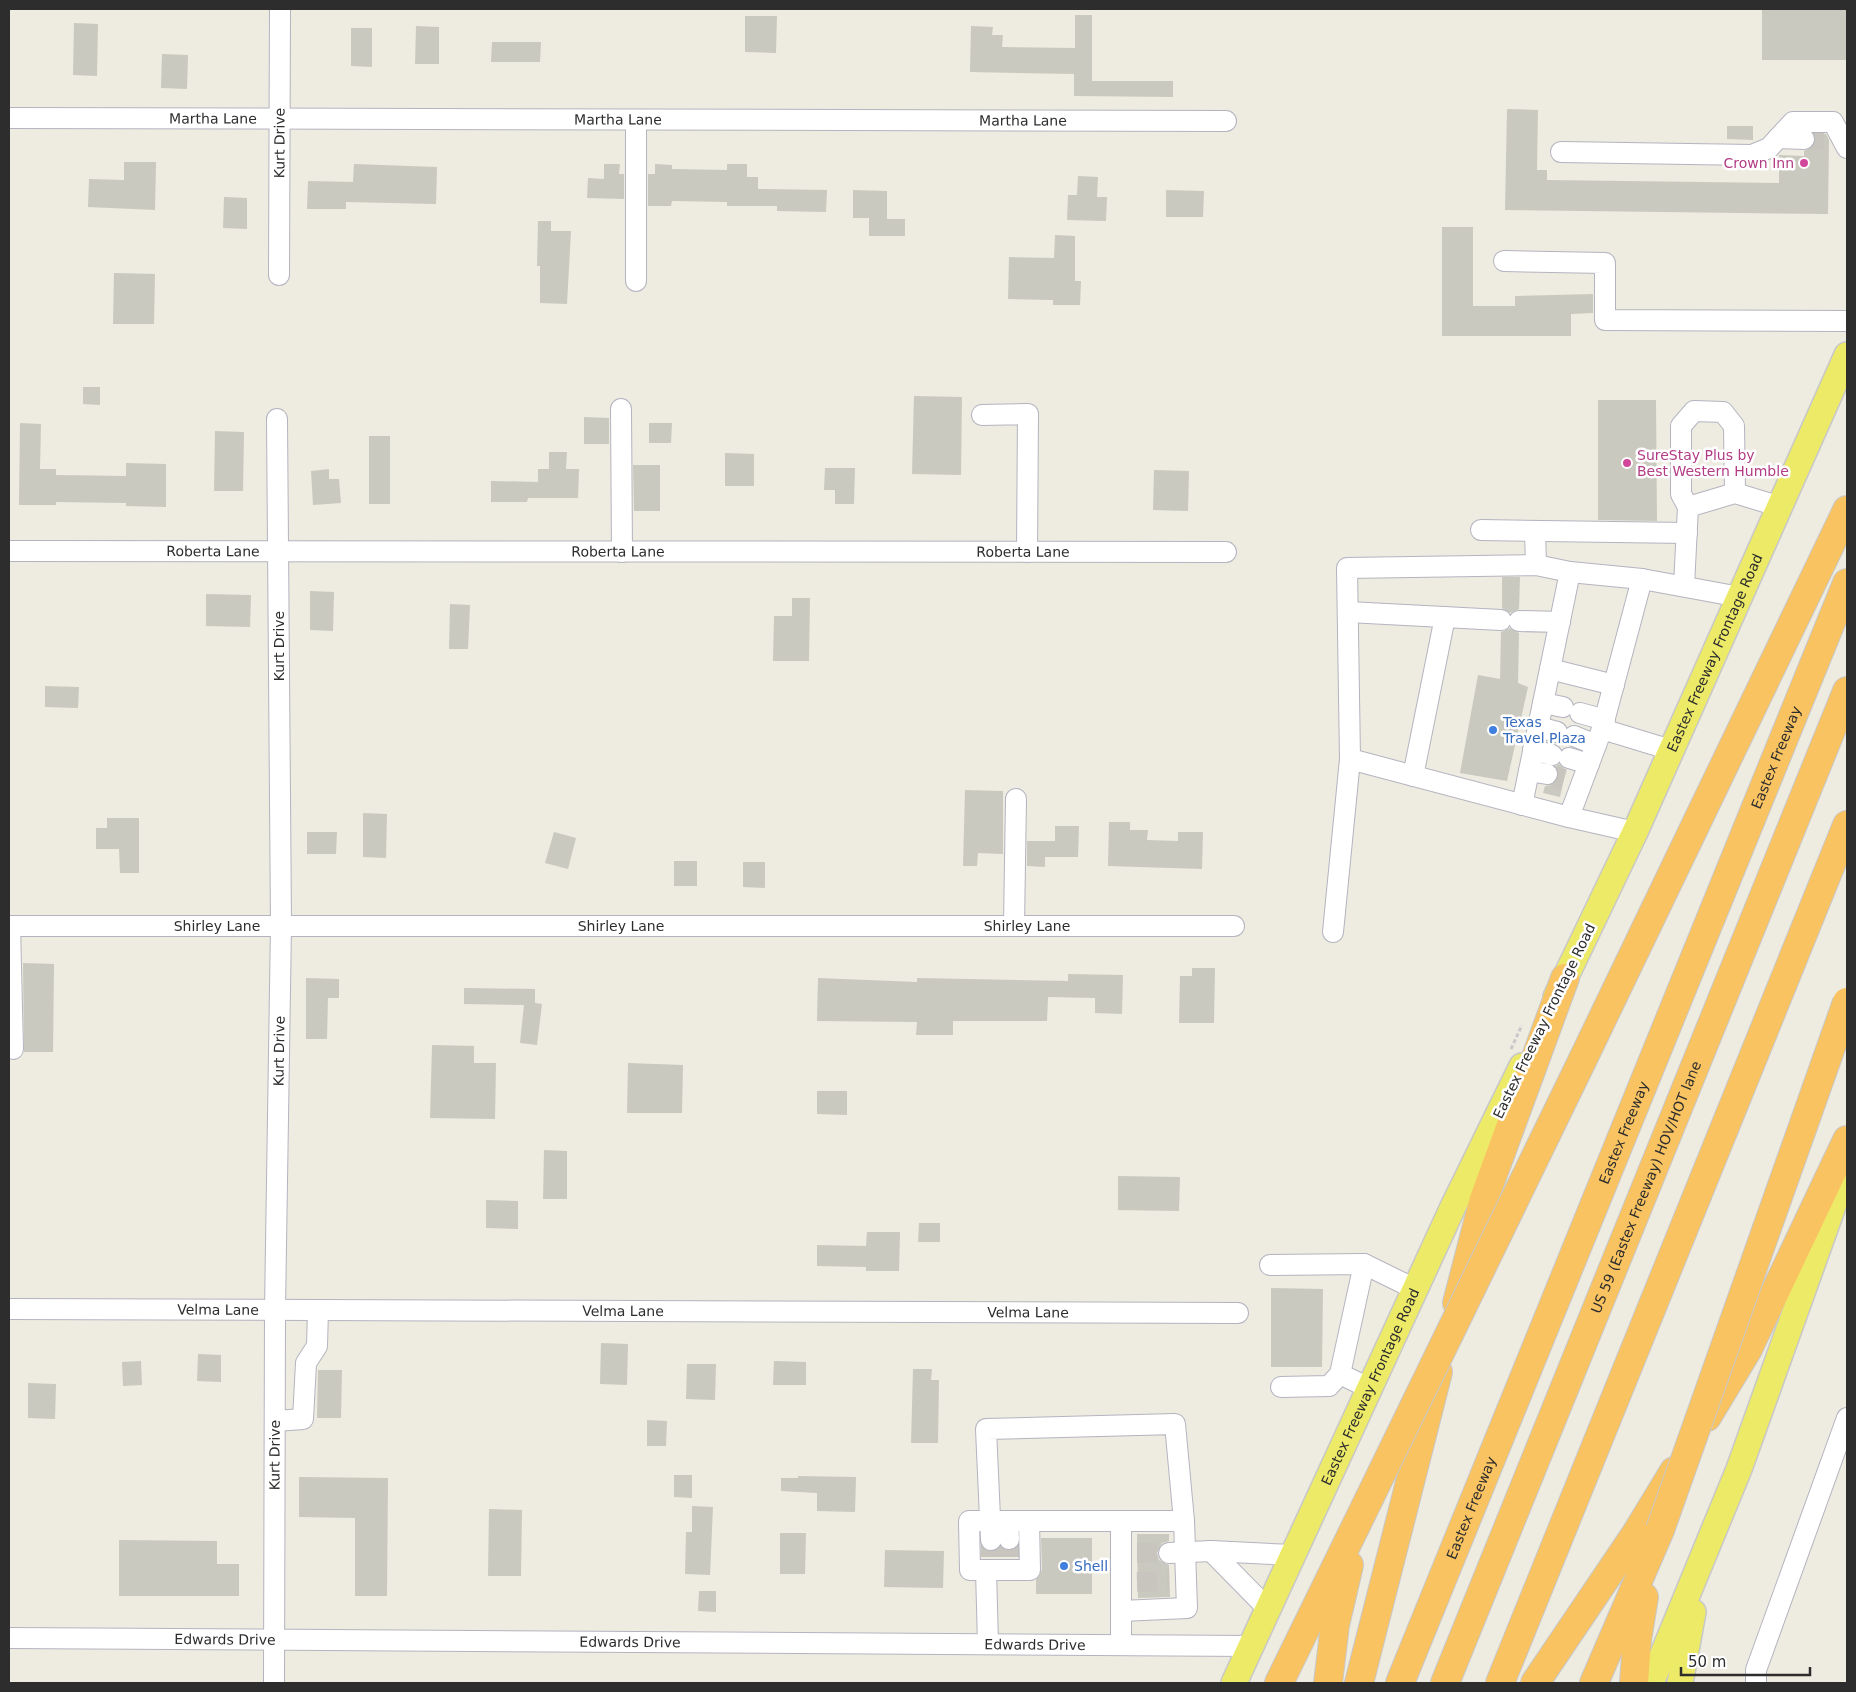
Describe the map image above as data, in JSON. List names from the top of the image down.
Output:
{
  "streets": {
    "highway": ["Eastex Freeway", "US 59 (Eastex Freeway) HOV/HOT lane"],
    "main road": ["Eastex Freeway Frontage Road"],
    "street": [
      "Martha Lane",
      "Kurt Drive",
      "Roberta Lane",
      "Shirley Lane",
      "Velma Lane",
      "Edwards Drive"
    ]
  },
  "crossings": [
    ["Martha Lane", "Kurt Drive"],
    ["Kurt Drive", "Roberta Lane"],
    ["Kurt Drive", "Shirley Lane"],
    ["Kurt Drive", "Velma Lane"],
    ["Kurt Drive", "Edwards Drive"],
    ["Eastex Freeway Frontage Road", "Edwards Drive"]
  ],
  "places": [
    "Crown Inn",
    "SureStay Plus by Best Western Humble",
    "Texas Travel Plaza",
    "Shell"
  ],
  "scale_bar": "50 m"
}
